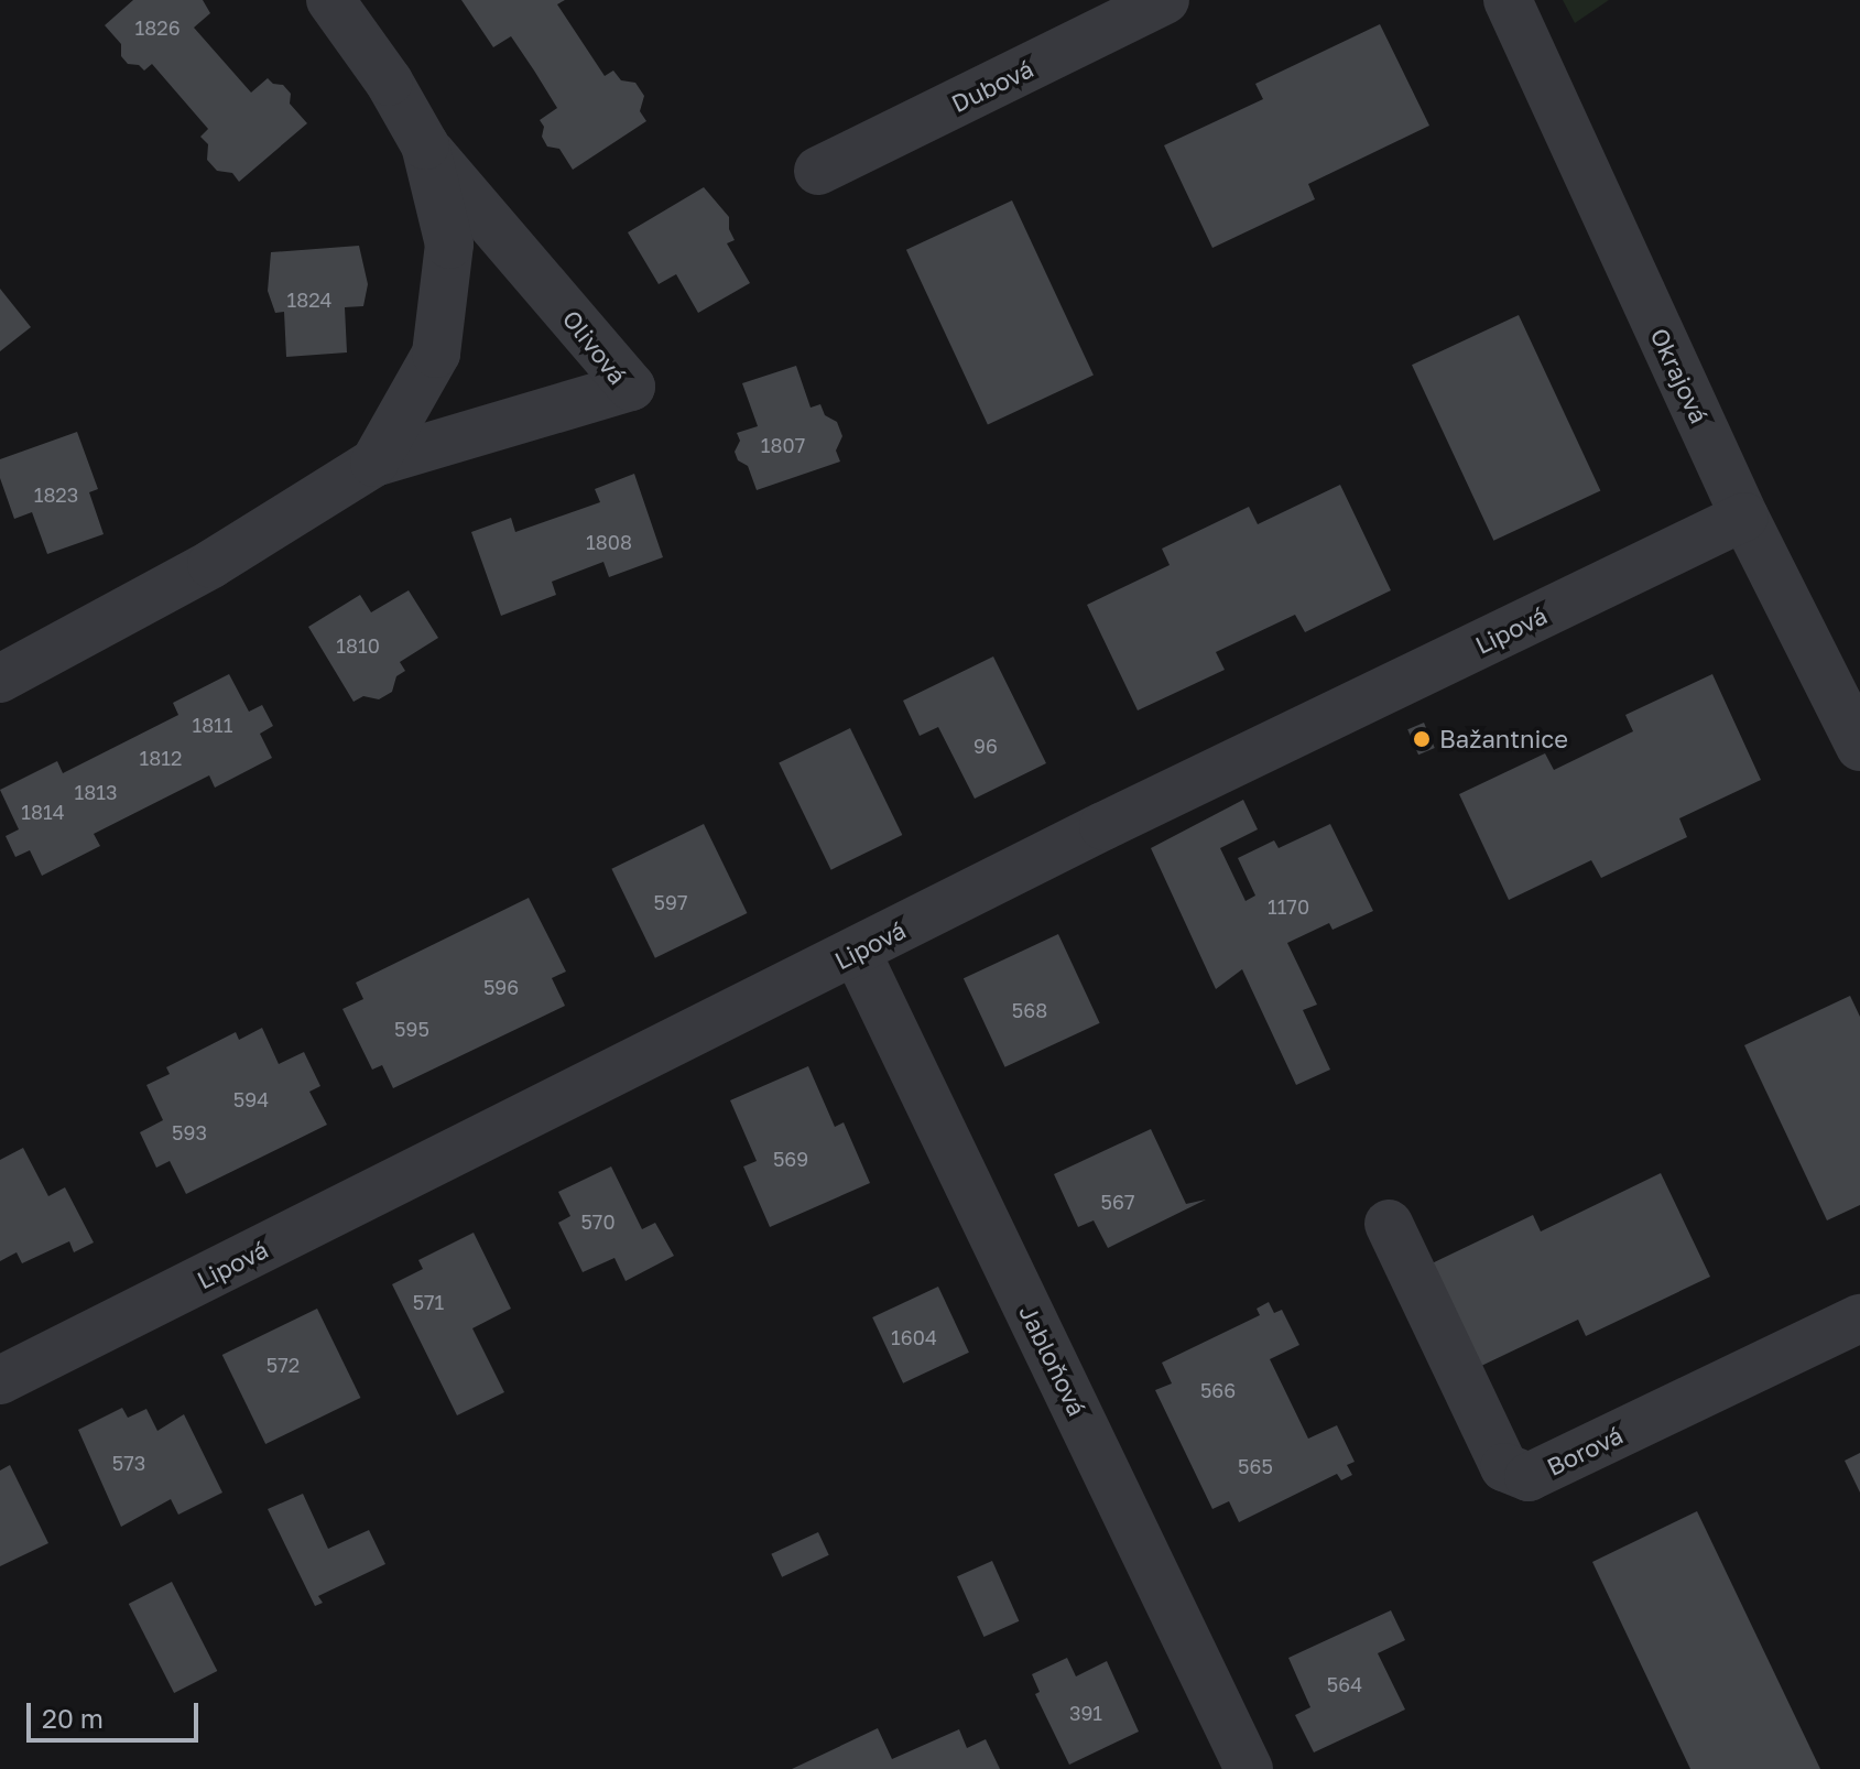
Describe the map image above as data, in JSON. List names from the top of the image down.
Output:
{
  "streets": {
    "street": [
      "Dubová",
      "Olivová",
      "Okrajová",
      "Lipová",
      "Jabloňová",
      "Borová"
    ]
  },
  "crossings": [
    ["Okrajová", "Lipová"],
    ["Lipová", "Jabloňová"]
  ],
  "places": ["Bažantnice"],
  "house_numbers": [
    "1826",
    "1824",
    "1807",
    "1823",
    "1808",
    "1810",
    "1811",
    "96",
    "1812",
    "1813",
    "1814",
    "597",
    "1170",
    "596",
    "568",
    "595",
    "594",
    "593",
    "569",
    "567",
    "570",
    "571",
    "1604",
    "572",
    "566",
    "573",
    "565",
    "564",
    "391"
  ],
  "scale_bar": "20 m"
}
